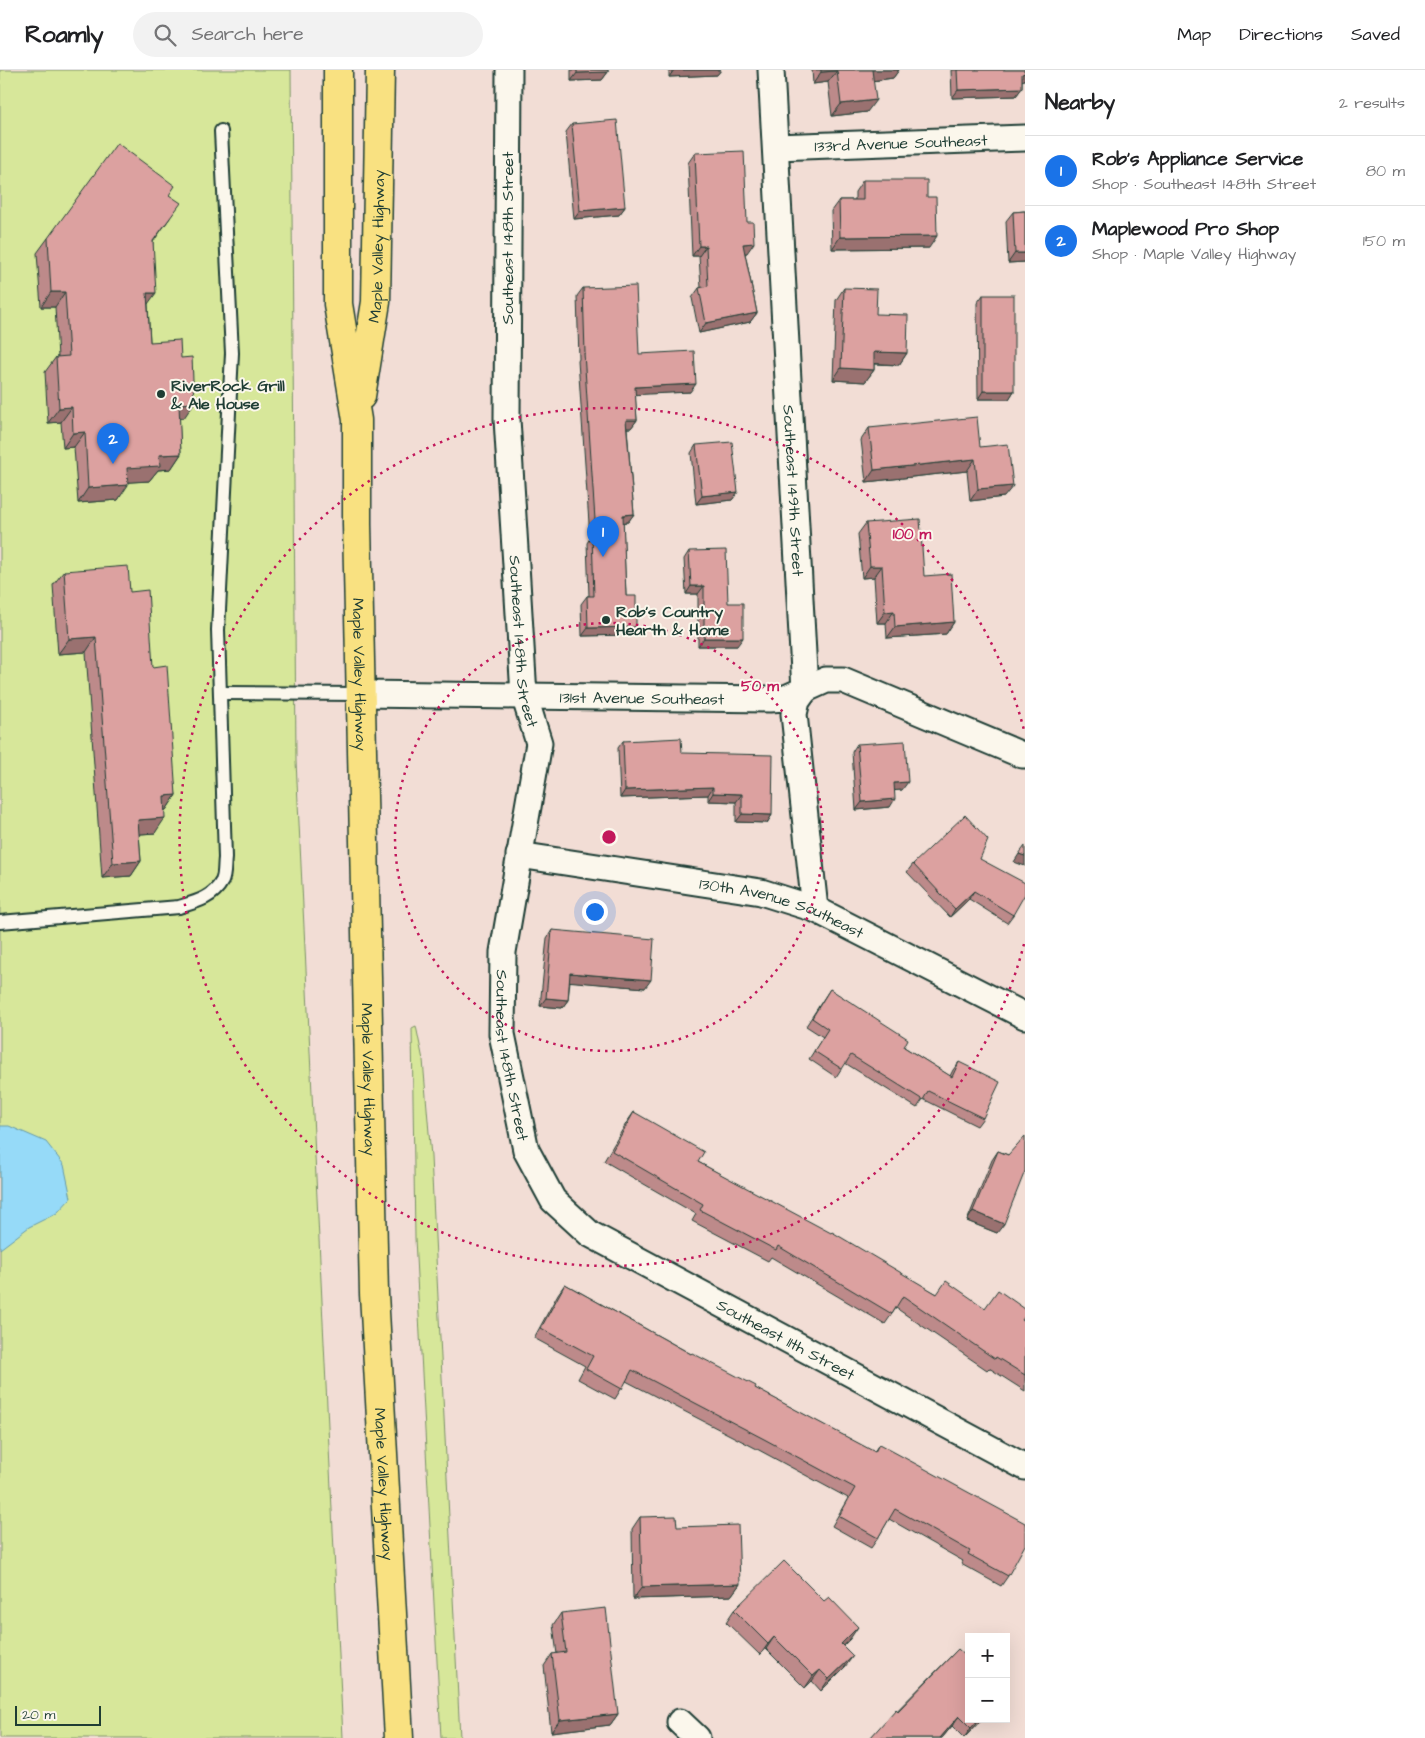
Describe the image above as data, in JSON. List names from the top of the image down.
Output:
{
  "streets": {
    "main road": ["Maple Valley Highway"],
    "street": [
      "133rd Avenue Southeast",
      "Southeast 148th Street",
      "Southeast 149th Street",
      "131st Avenue Southeast",
      "130th Avenue Southeast",
      "Southeast 11th Street"
    ]
  },
  "crossings": [
    ["133rd Avenue Southeast", "Southeast 149th Street"],
    ["Southeast 148th Street", "131st Avenue Southeast"],
    ["Southeast 148th Street", "130th Avenue Southeast"],
    ["Southeast 148th Street", "Southeast 11th Street"],
    ["Maple Valley Highway", "131st Avenue Southeast"],
    ["Southeast 149th Street", "131st Avenue Southeast"],
    ["Southeast 149th Street", "130th Avenue Southeast"]
  ],
  "places": ["RiverRock Grill & Ale House", "Rob's Country Hearth & Home"],
  "scale_bar": "20 m",
  "page": {
    "header": "Roamly",
    "search": "Search here",
    "nav": ["Map", "Directions", "Saved"],
    "heading": ["Nearby", "2 results"],
    "list": [
      {
        "mark": "1",
        "name": "Rob's Appliance Service",
        "note": "Shop · Southeast 148th Street",
        "value": "80 m"
      },
      {
        "mark": "2",
        "name": "Maplewood Pro Shop",
        "note": "Shop · Maple Valley Highway",
        "value": "150 m"
      }
    ],
    "pins": ["2", "1"],
    "map_buttons": ["+", "−"],
    "scale": "20 m"
  },
  "rings": ["100 m", "50 m"]
}
